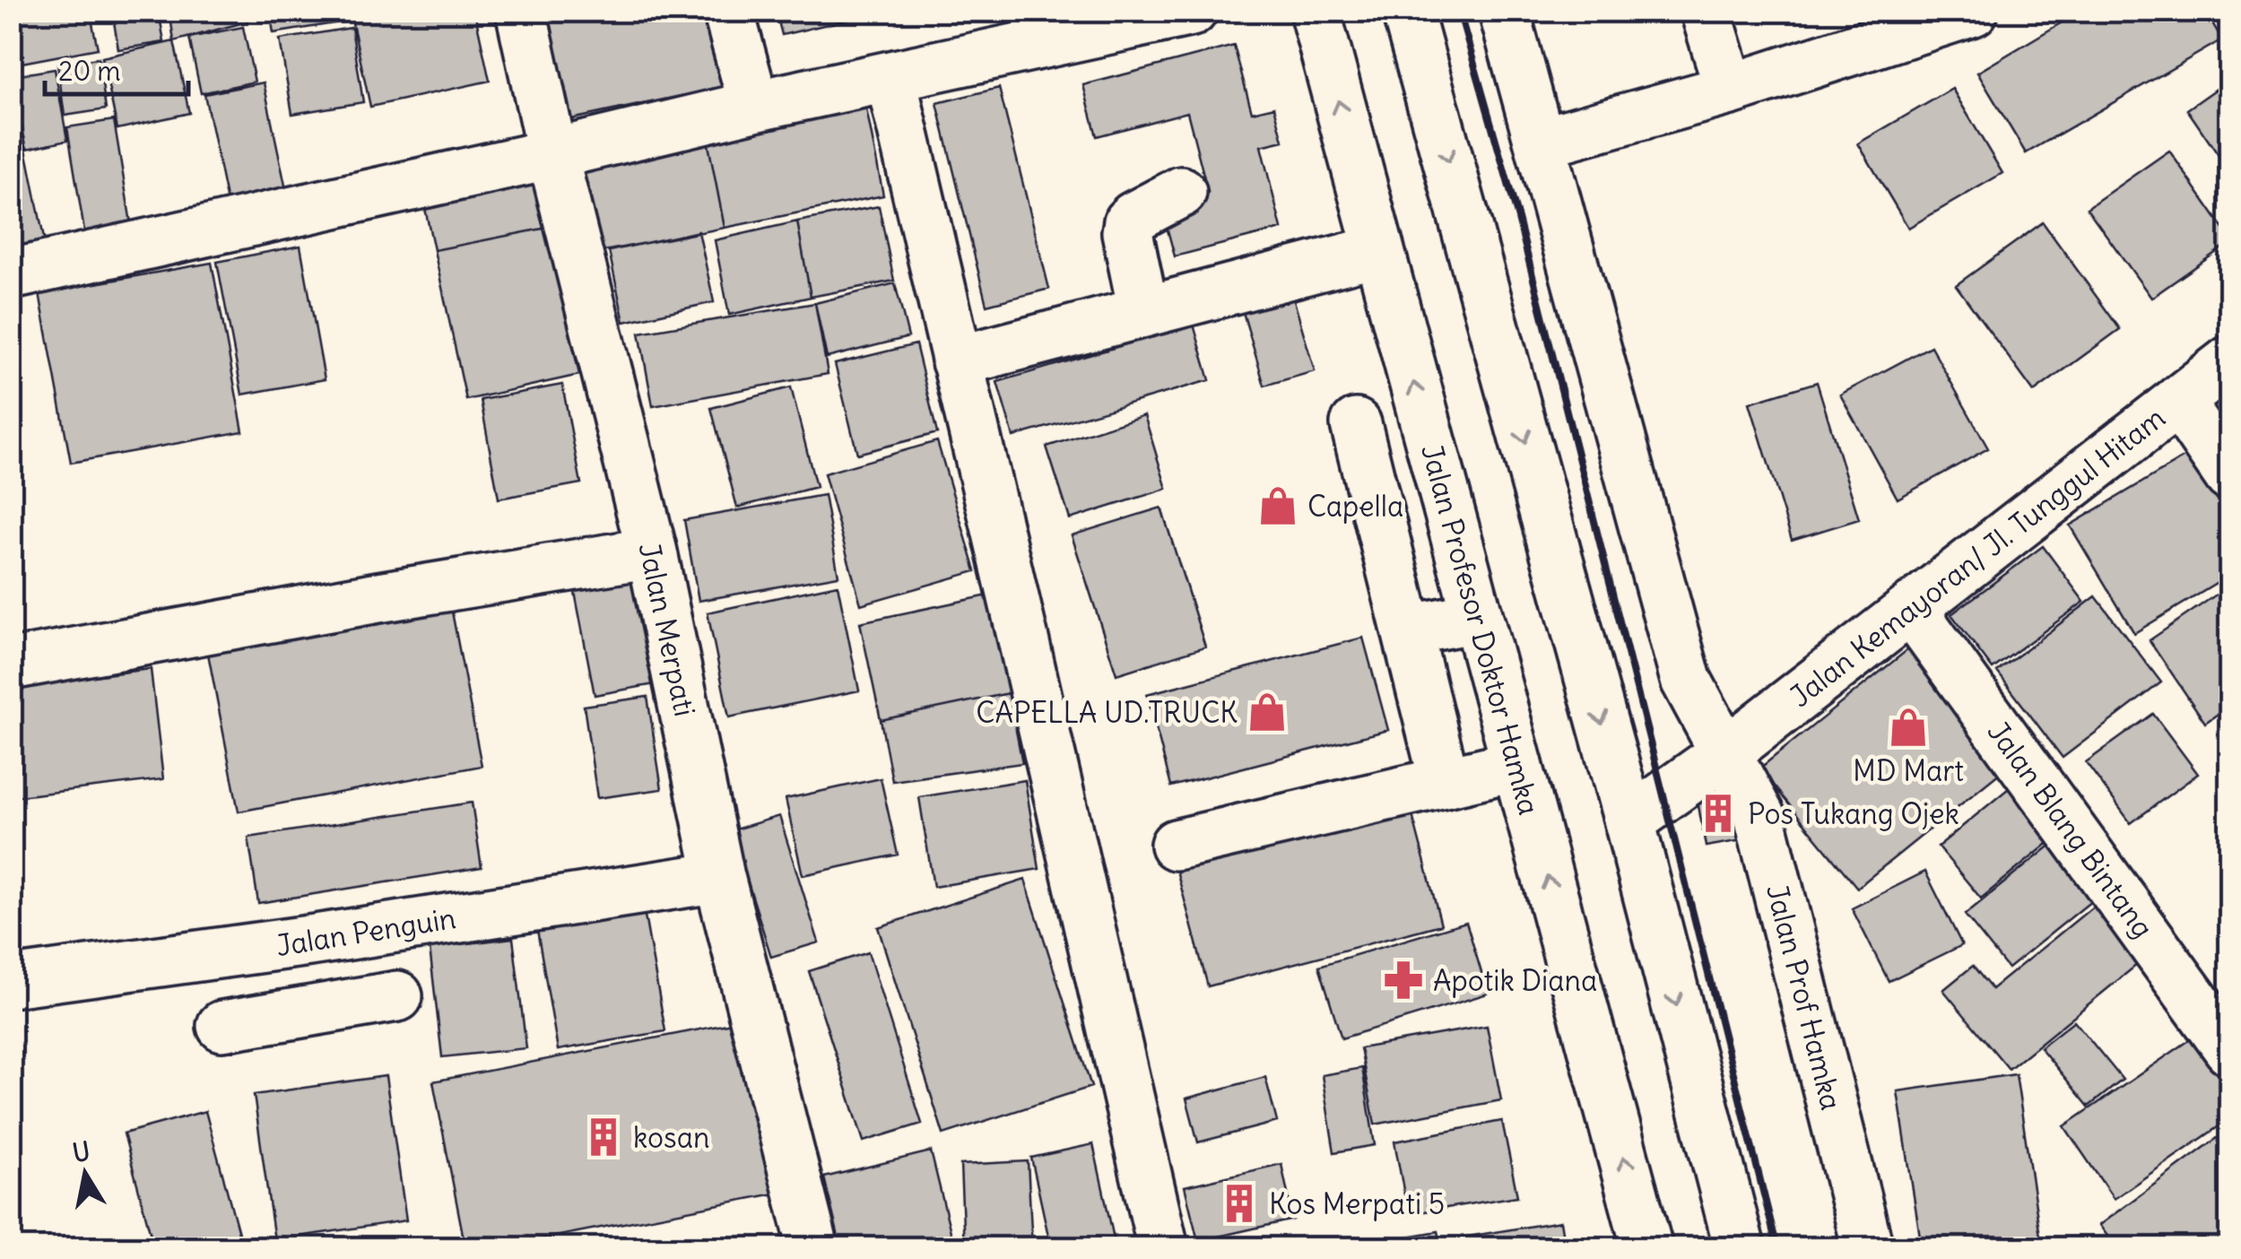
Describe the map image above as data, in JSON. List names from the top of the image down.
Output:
{
  "streets": {
    "main road": [
      "Jalan Kemayoran/ Jl. Tunggul Hitam",
      "Jalan Merpati",
      "Jalan Profesor Doktor Hamka",
      "Jalan Blang Bintang",
      "Jalan Penguin",
      "Jalan Prof Hamka"
    ]
  },
  "crossings": [
    ["Jalan Kemayoran/ Jl. Tunggul Hitam", "Jalan Blang Bintang"],
    ["Jalan Kemayoran/ Jl. Tunggul Hitam", "Jalan Prof Hamka"],
    ["Jalan Merpati", "Jalan Penguin"]
  ],
  "places": {
    "shop": ["Capella", "CAPELLA UD.TRUCK", "MD Mart"],
    "building": ["Pos Tukang Ojek", "kosan", "Kos Merpati 5"],
    "pharmacy": ["Apotik Diana"]
  },
  "scale_bar": "20 m",
  "north": "top"
}
